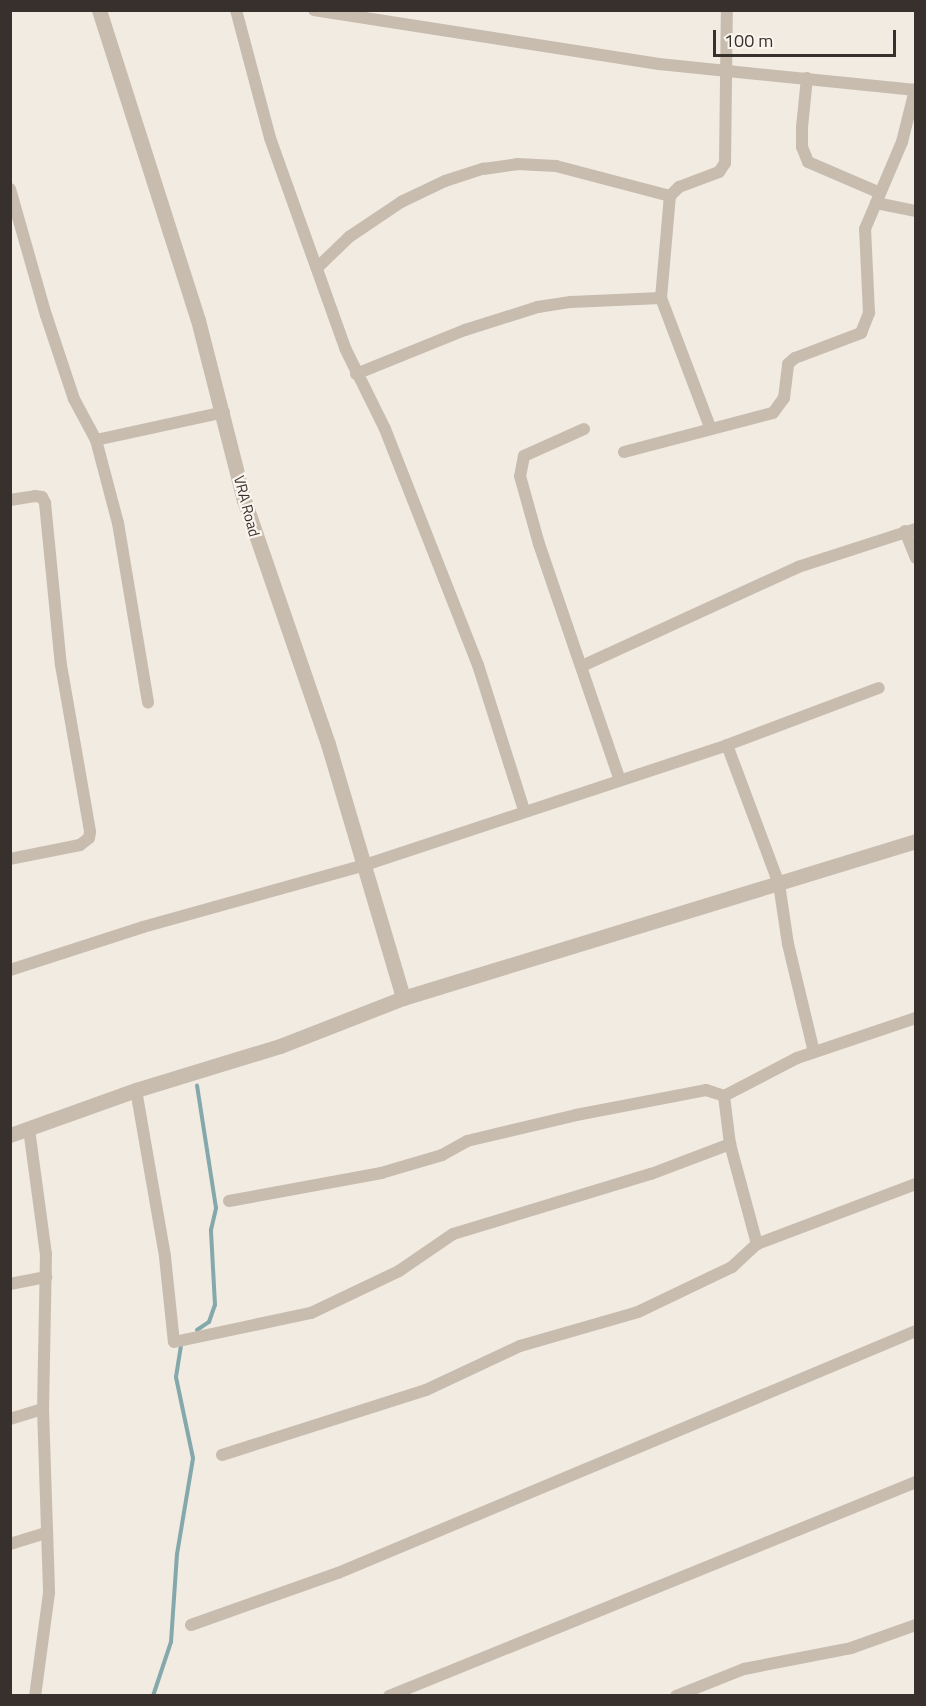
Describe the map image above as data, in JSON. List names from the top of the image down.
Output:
{
  "streets": {
    "street": ["VRA Road"]
  },
  "scale_bar": "100 m"
}
